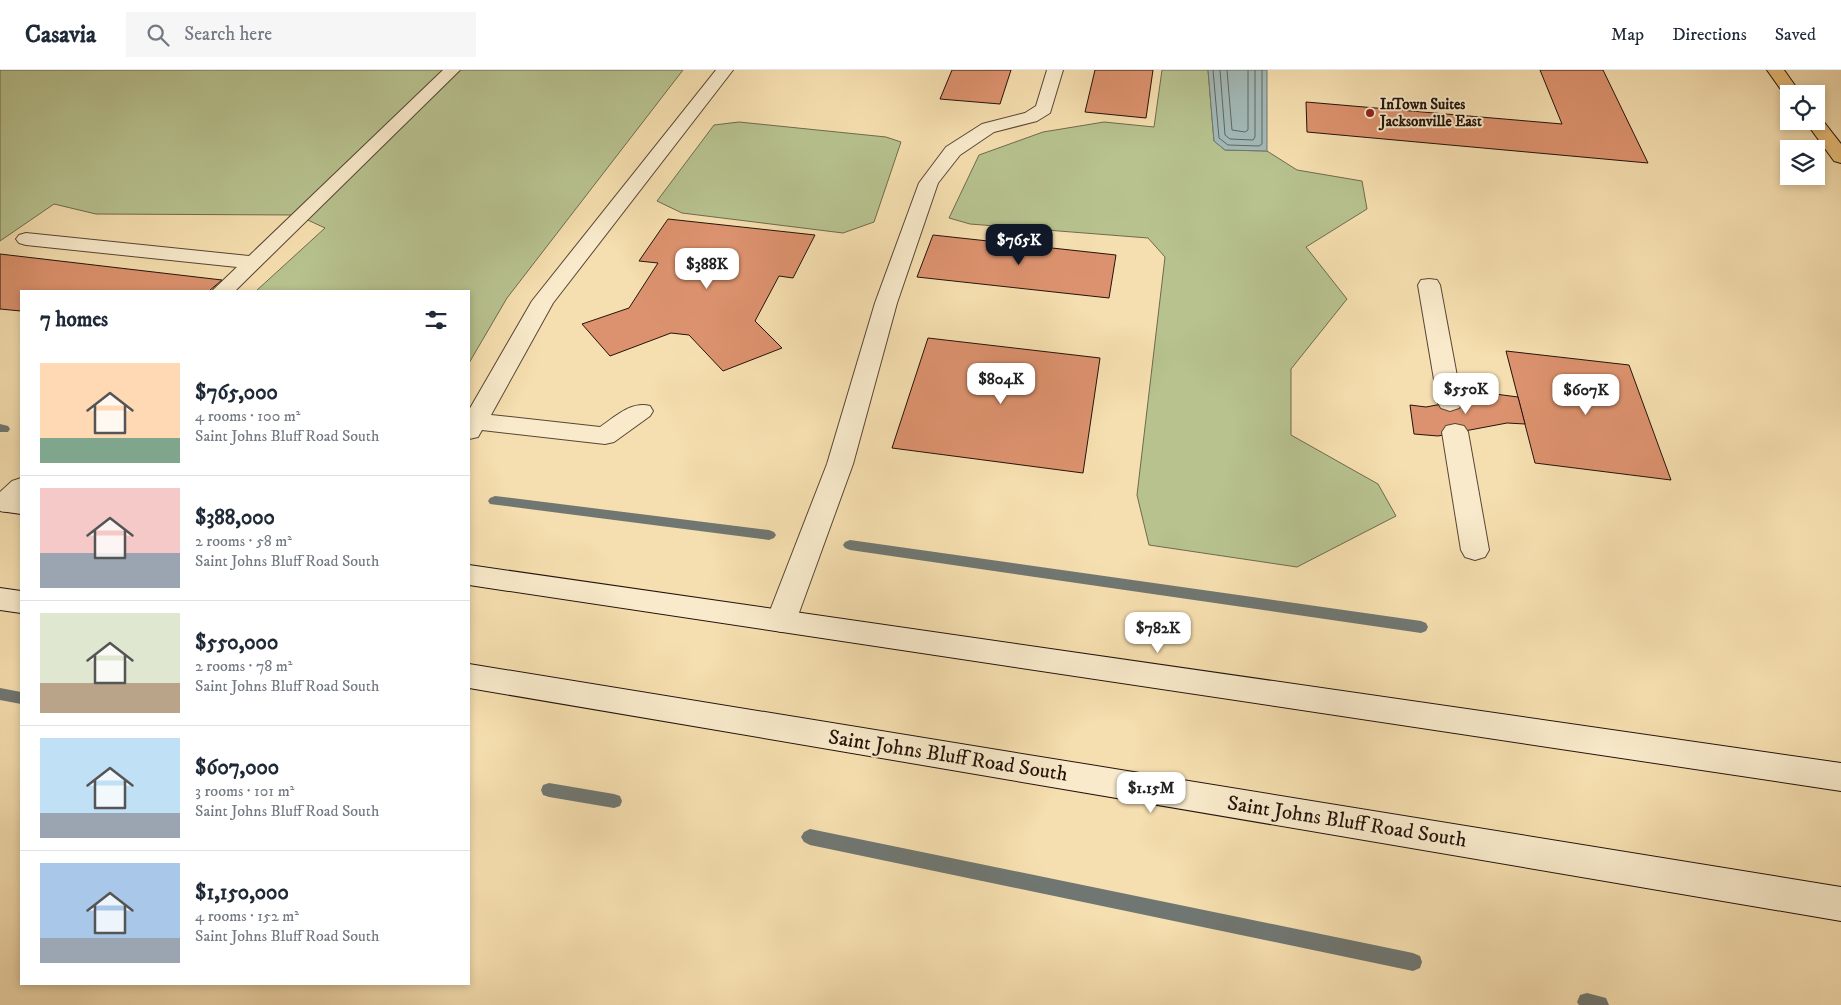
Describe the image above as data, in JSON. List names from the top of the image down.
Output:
{
  "streets": {
    "main road": ["Saint Johns Bluff Road South"]
  },
  "places": ["InTown Suites Jacksonville East"],
  "page": {
    "header": "Casavia",
    "search": "Search here",
    "nav": ["Map", "Directions", "Saved"],
    "price": [
      "$765K",
      "$388K",
      "$804K",
      "$550K",
      "$607K",
      "$782K",
      "$1.15M"
    ],
    "heading": "7 homes",
    "list": [
      {
        "name": "$765,000",
        "note": "4 rooms · 100 m² · Saint Johns Bluff Road South"
      },
      {
        "name": "$388,000",
        "note": "2 rooms · 58 m² · Saint Johns Bluff Road South"
      },
      {
        "name": "$550,000",
        "note": "2 rooms · 78 m² · Saint Johns Bluff Road South"
      },
      {
        "name": "$607,000",
        "note": "3 rooms · 101 m² · Saint Johns Bluff Road South"
      },
      {
        "name": "$1,150,000",
        "note": "4 rooms · 152 m² · Saint Johns Bluff Road South"
      }
    ]
  }
}
